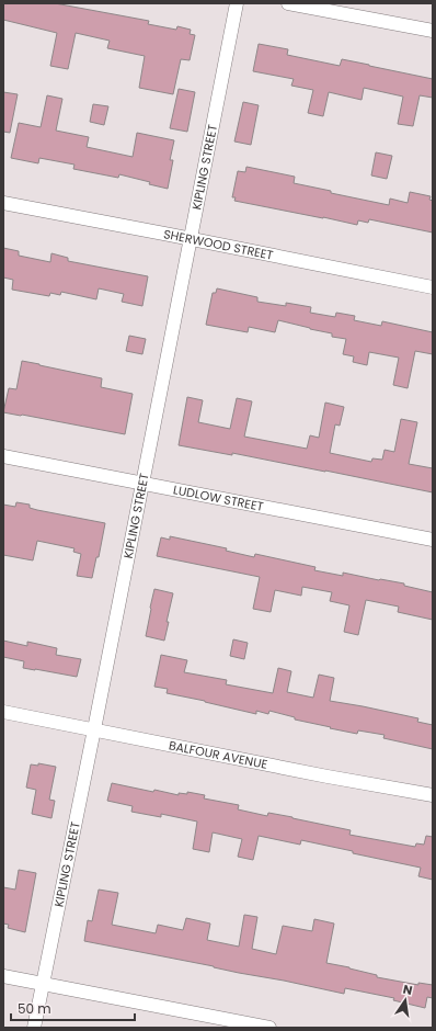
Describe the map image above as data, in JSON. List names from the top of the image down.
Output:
{
  "streets": {
    "street": [
      "KIPLING STREET",
      "SHERWOOD STREET",
      "LUDLOW STREET",
      "BALFOUR AVENUE"
    ]
  },
  "crossings": [
    ["KIPLING STREET", "SHERWOOD STREET"],
    ["KIPLING STREET", "LUDLOW STREET"],
    ["KIPLING STREET", "BALFOUR AVENUE"]
  ],
  "scale_bar": "50 m",
  "north": "top"
}
